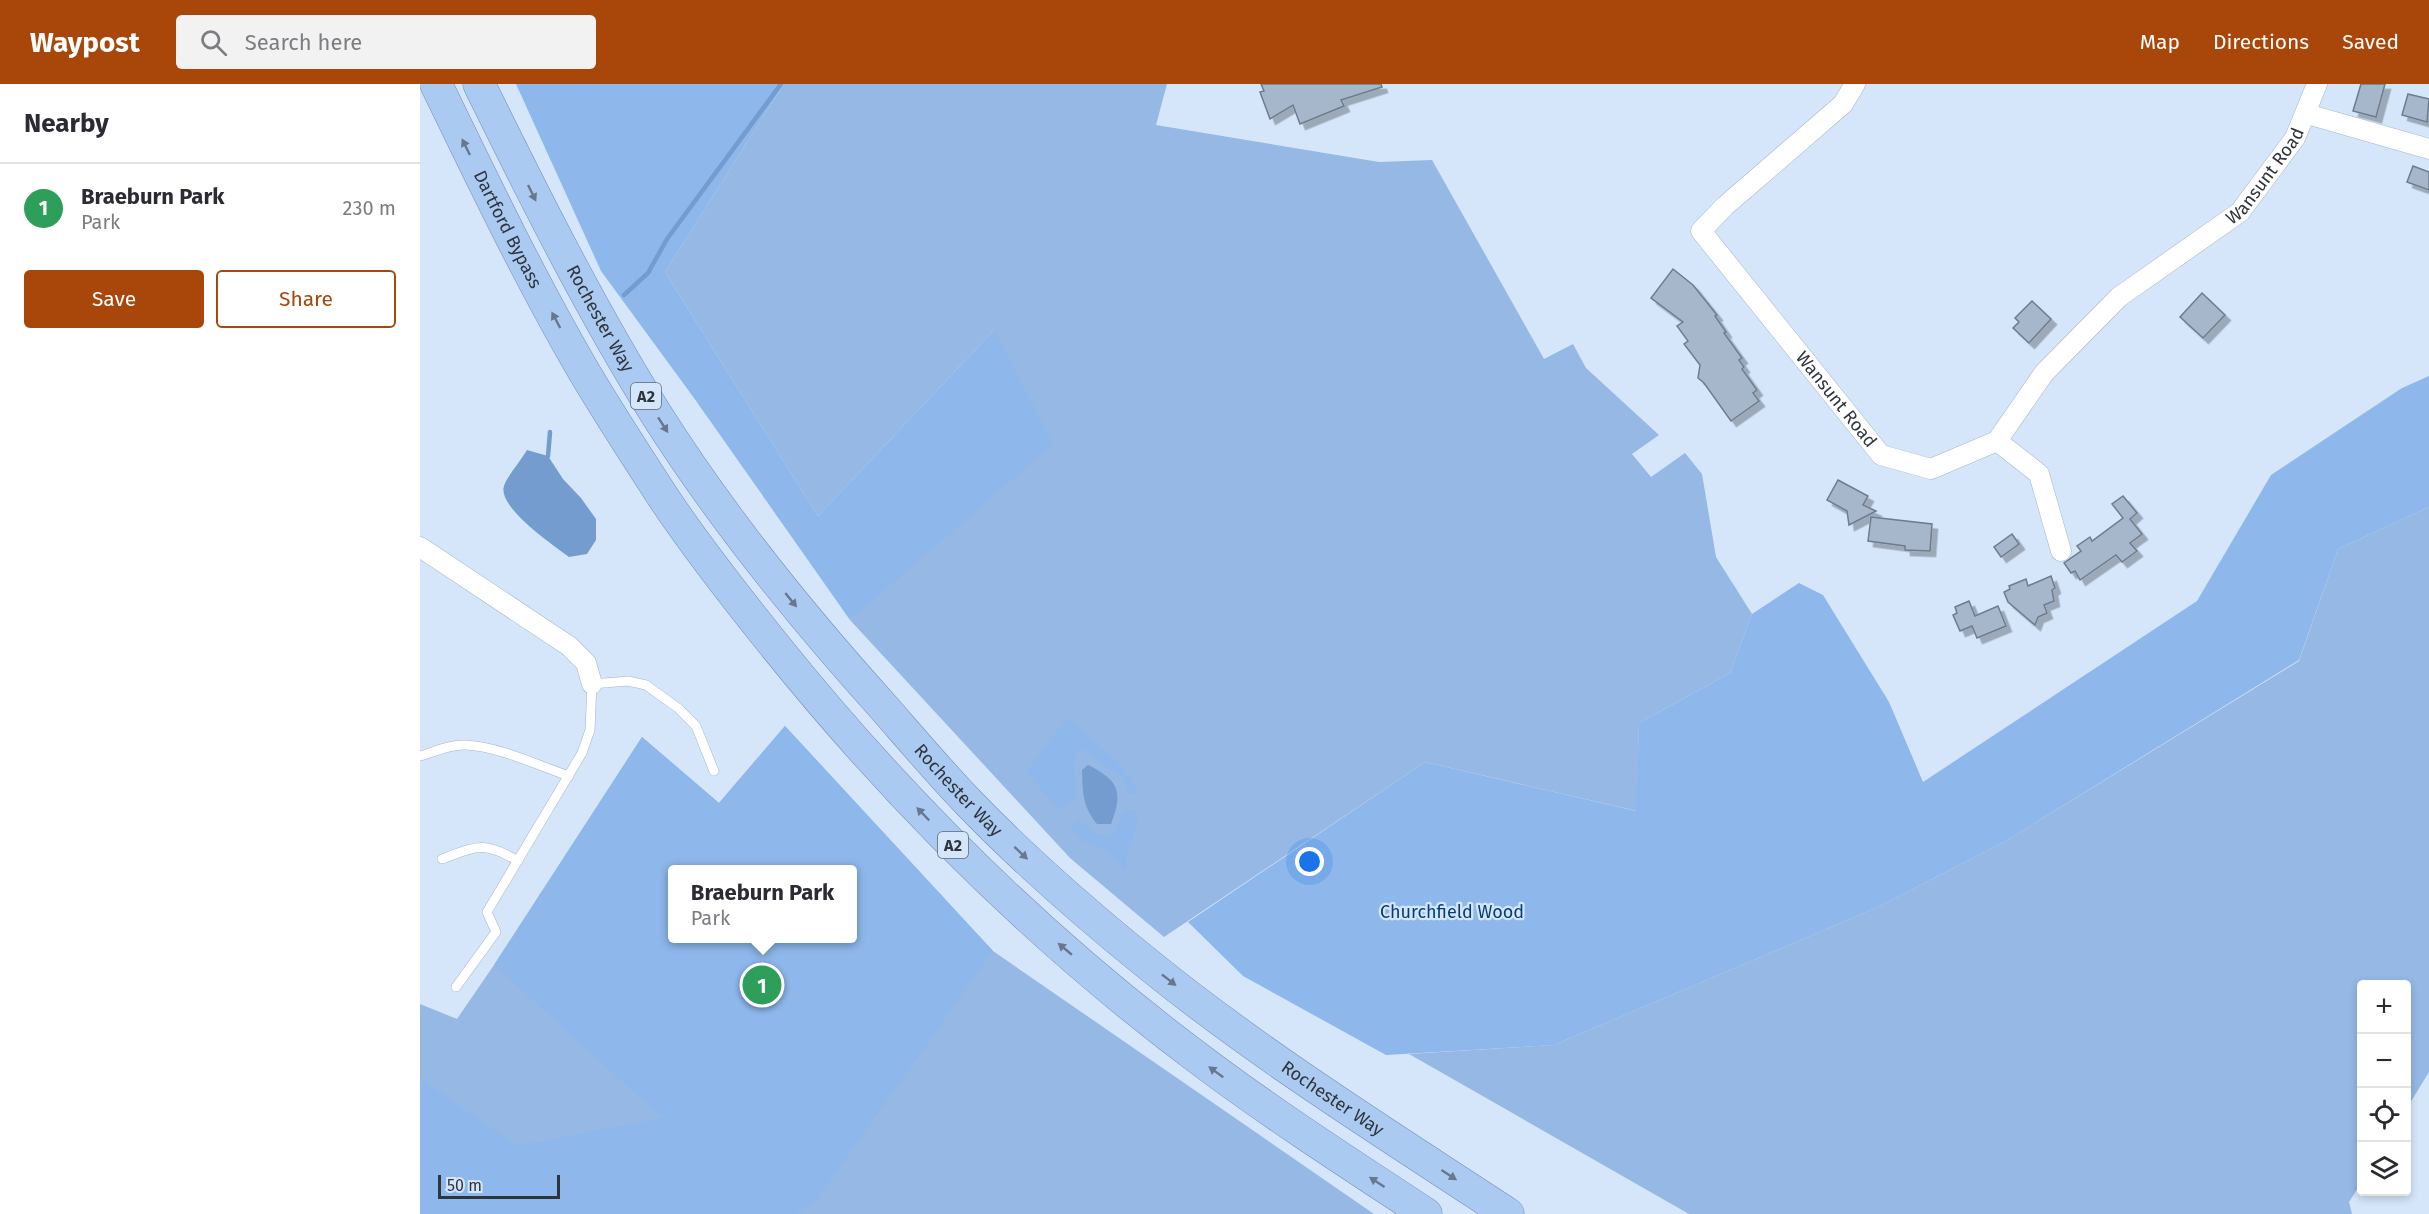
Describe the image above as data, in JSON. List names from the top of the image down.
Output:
{
  "streets": {
    "highway": ["Dartford Bypass", "Rochester Way", "A2"],
    "street": ["Wansunt Road"]
  },
  "crossings": [
    ["Dartford Bypass", "Rochester Way"]
  ],
  "one_way": ["Rochester Way"],
  "parks": ["Churchfield Wood"],
  "scale_bar": "50 m",
  "page": {
    "header": "Waypost",
    "search": "Search here",
    "nav": ["Map", "Directions", "Saved"],
    "heading": "Nearby",
    "list": [
      {
        "mark": "1",
        "name": "Braeburn Park",
        "note": "Park",
        "value": "230 m"
      }
    ],
    "buttons": ["Save", "Share"],
    "popup": ["Braeburn Park", "Park"],
    "pins": "1",
    "map_buttons": ["+", "−"],
    "scale": "50 m"
  }
}
